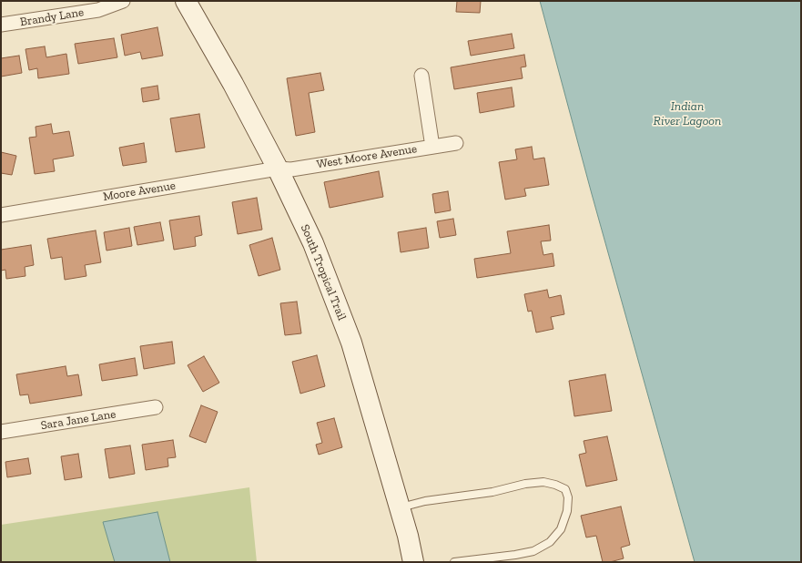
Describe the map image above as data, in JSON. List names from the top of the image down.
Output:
{
  "streets": {
    "street": [
      "Brandy Lane",
      "West Moore Avenue",
      "Moore Avenue",
      "South Tropical Trail",
      "Sara Jane Lane"
    ]
  },
  "crossings": [
    ["West Moore Avenue", "Moore Avenue"],
    ["West Moore Avenue", "South Tropical Trail"],
    ["Moore Avenue", "South Tropical Trail"]
  ],
  "water": ["Indian River Lagoon"]
}
